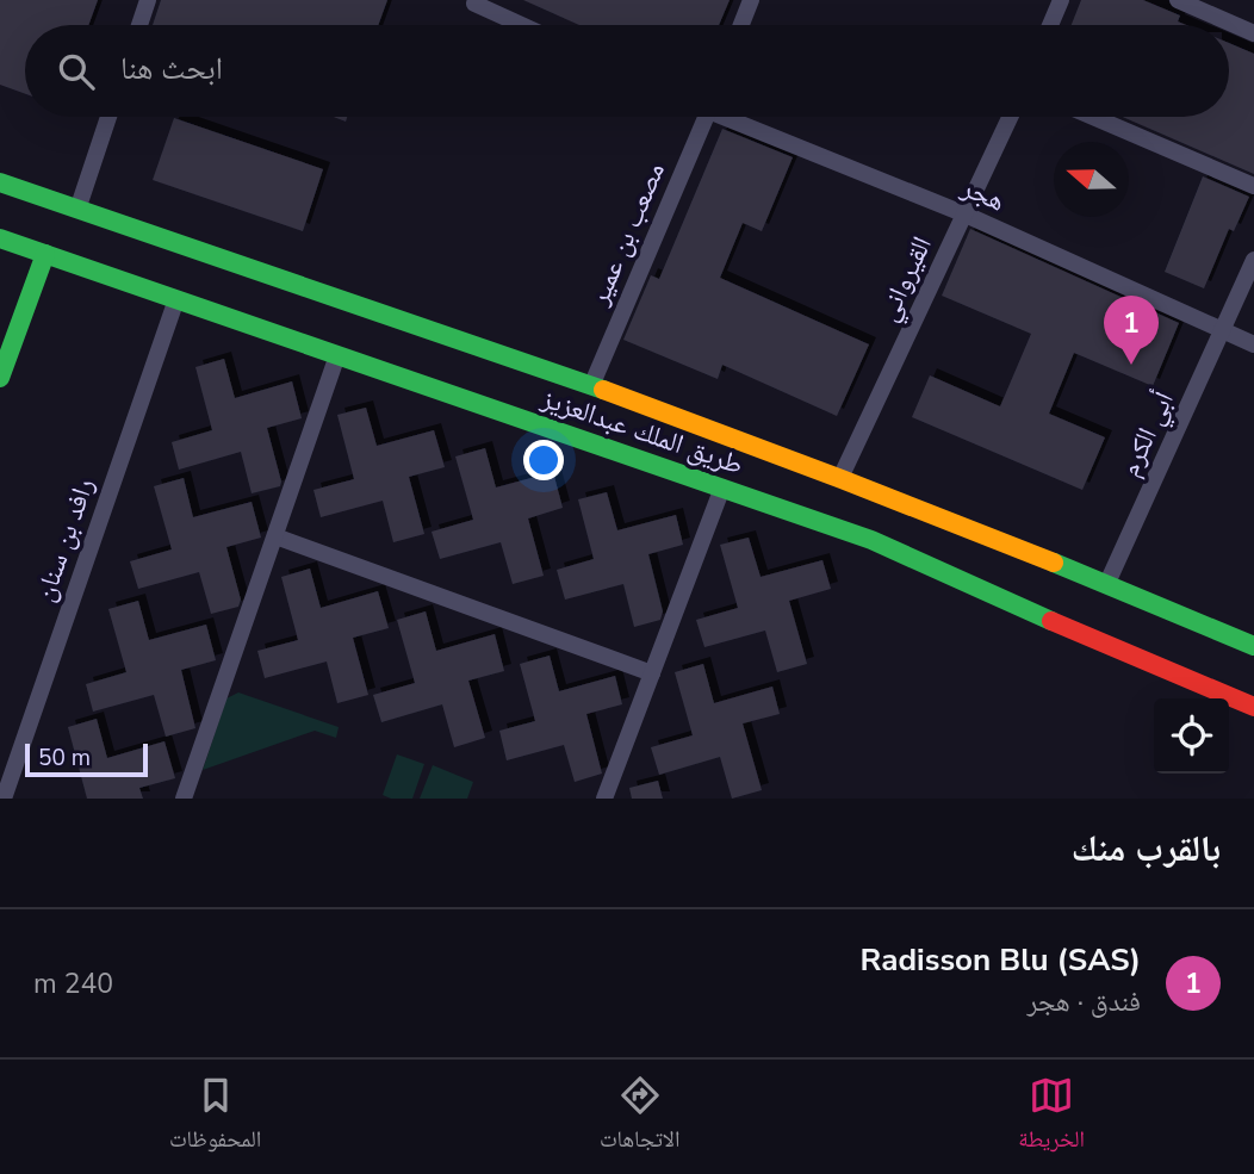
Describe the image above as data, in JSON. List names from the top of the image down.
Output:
{
  "streets": {
    "main road": ["طريق الملك عبدالعزيز"],
    "street": [
      "هجر",
      "مصعب بن عمير",
      "القيرواني",
      "أبي الكرم",
      "رافد بن سنان"
    ]
  },
  "crossings": [
    ["هجر", "القيرواني"],
    ["هجر", "أبي الكرم"],
    ["مصعب بن عمير", "طريق الملك عبدالعزيز"],
    ["القيرواني", "طريق الملك عبدالعزيز"],
    ["طريق الملك عبدالعزيز", "أبي الكرم"],
    ["طريق الملك عبدالعزيز", "رافد بن سنان"]
  ],
  "scale_bar": "50 m",
  "north": "left",
  "page": {
    "search": "ابحث هنا",
    "pins": "1",
    "scale": "50 m",
    "heading": "بالقرب منك",
    "list": [
      {
        "mark": "1",
        "name": "Radisson Blu (SAS)",
        "note": "فندق · هجر",
        "value": "240 m"
      }
    ],
    "nav": ["الخريطة", "الاتجاهات", "المحفوظات"]
  }
}
